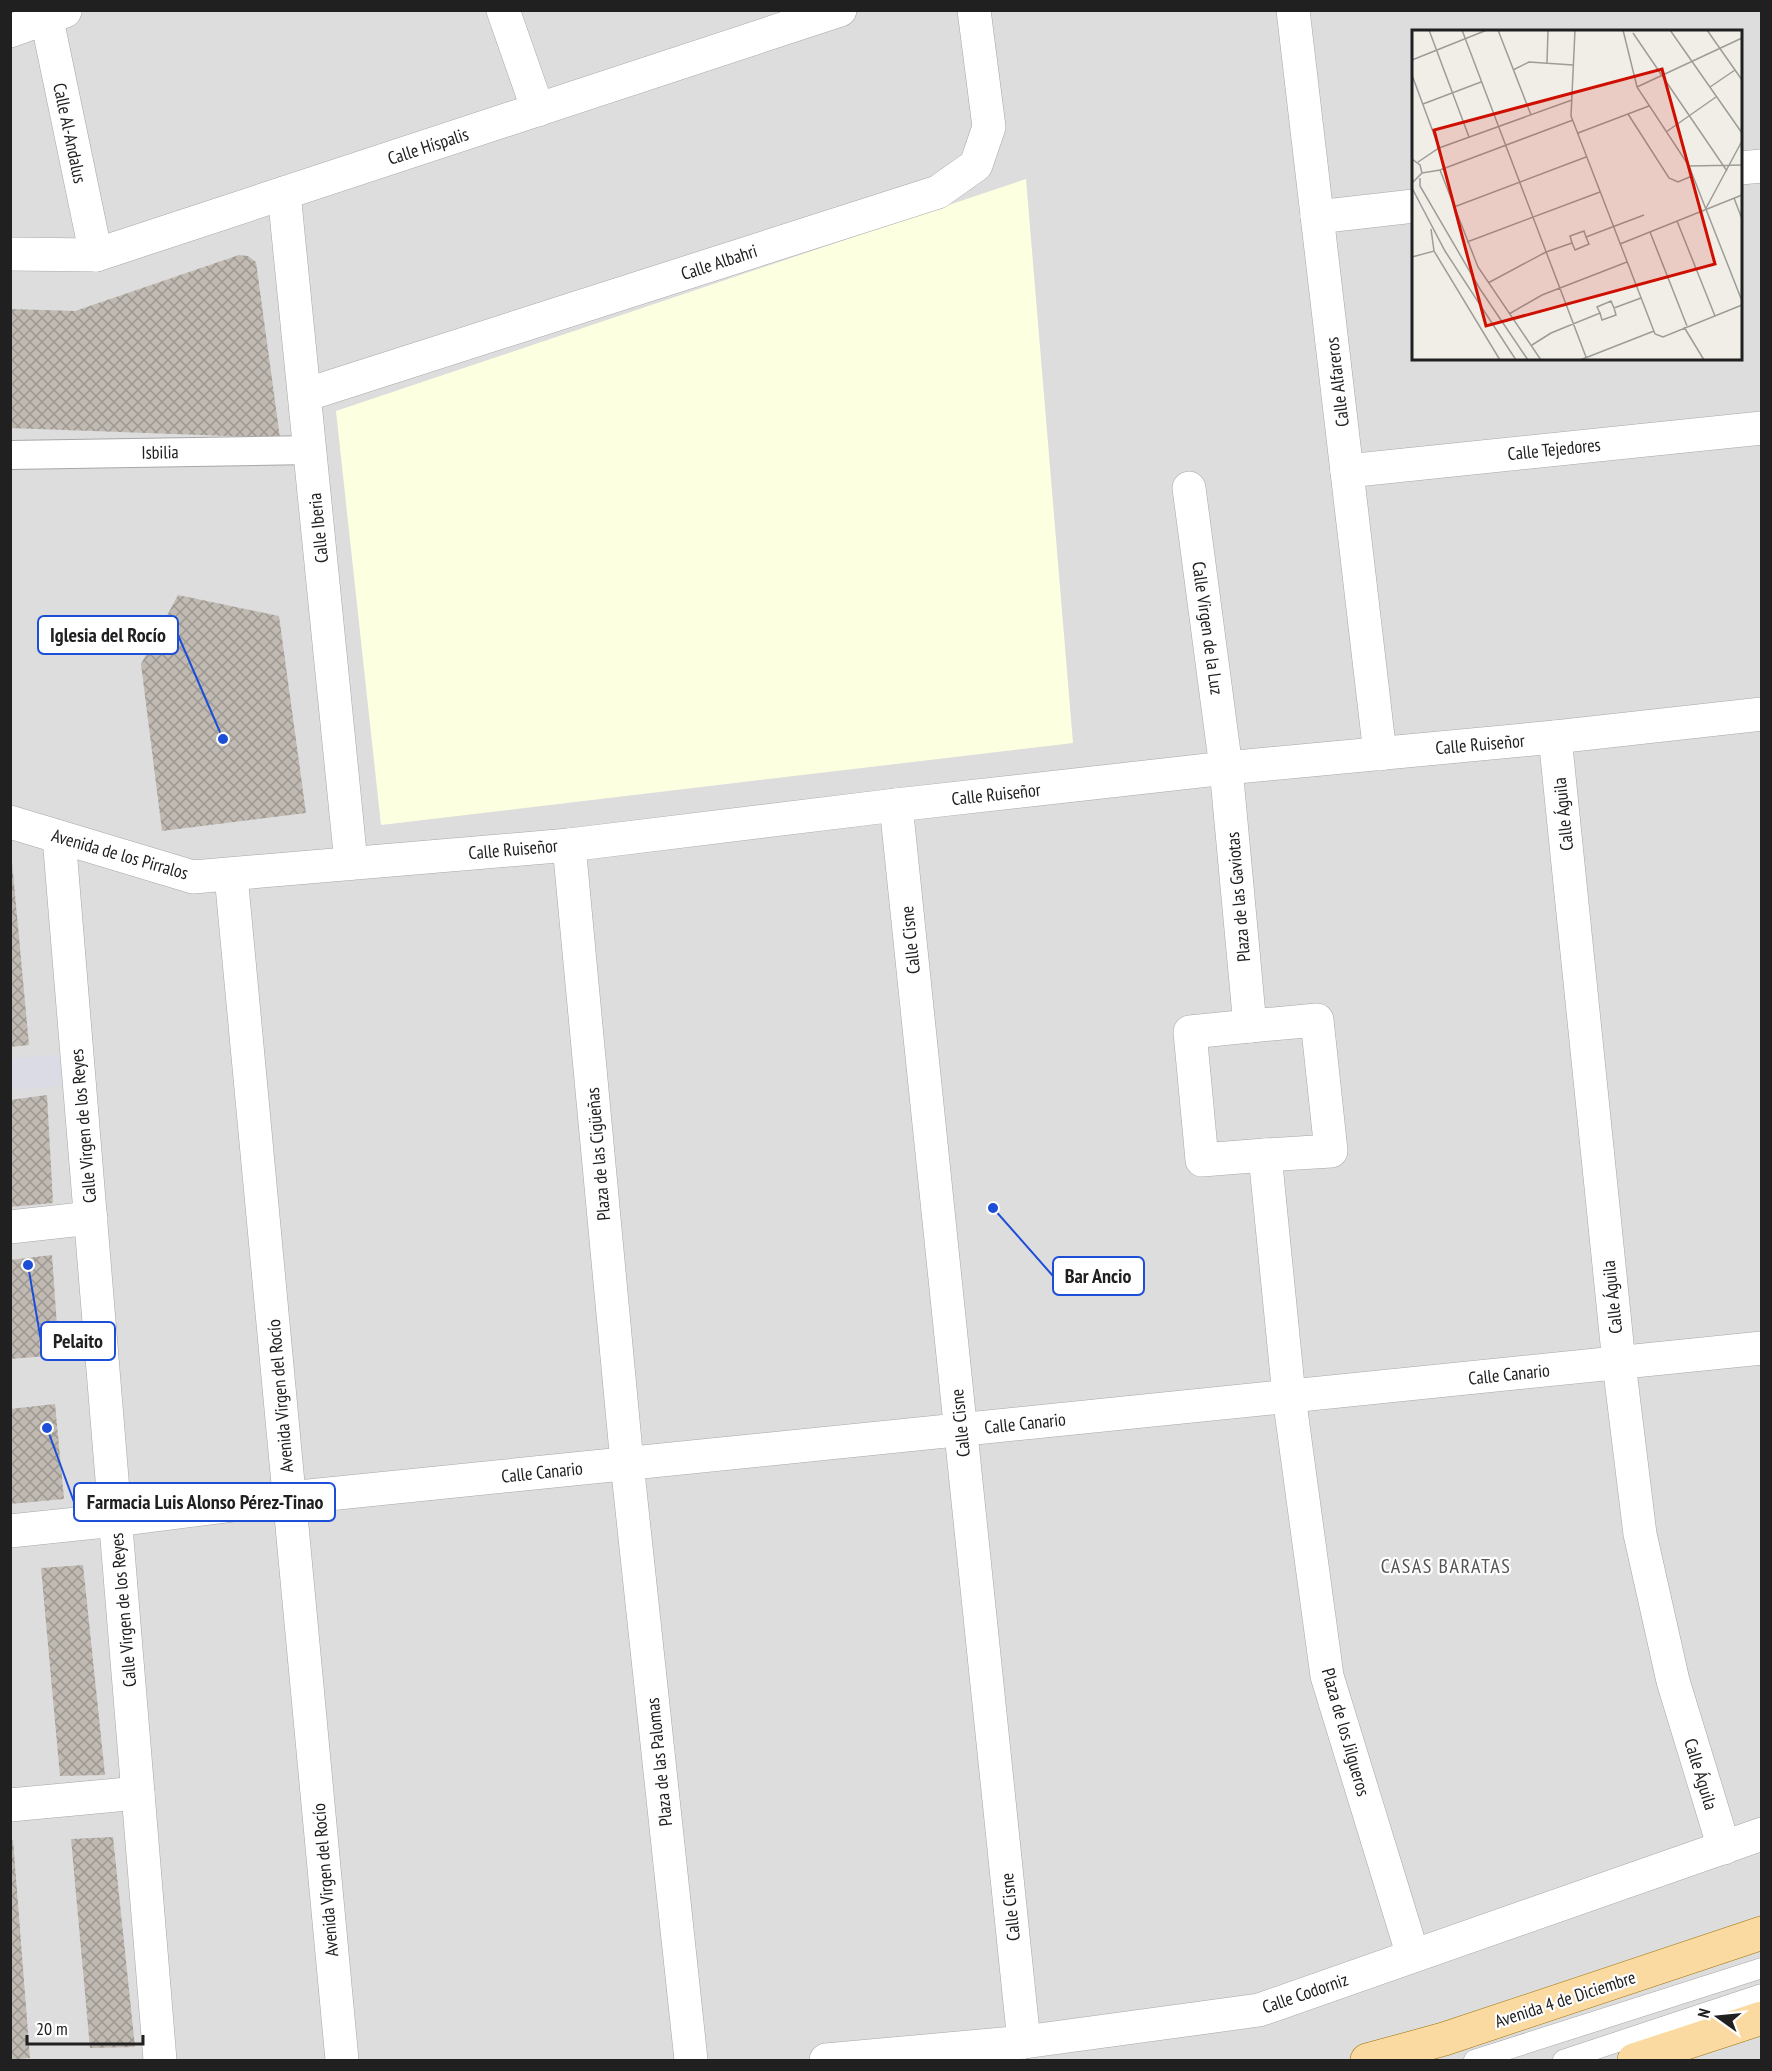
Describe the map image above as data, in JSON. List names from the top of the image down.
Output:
{
  "streets": {
    "main road": ["Avenida 4 de Diciembre"],
    "street": [
      "Calle Al-Andalus",
      "Calle Híspalis",
      "Calle Albahri",
      "Calle Alfareros",
      "Calle Tejedores",
      "Isbilia",
      "Calle Iberia",
      "Calle Virgen de la Luz",
      "Calle Ruiseñor",
      "Calle Águila",
      "Avenida de los Pirralos",
      "Plaza de las Gaviotas",
      "Calle Cisne",
      "Calle Virgen de los Reyes",
      "Plaza de las Cigüeñas",
      "Calle Canario",
      "Avenida Virgen del Rocío",
      "Plaza de los Jilgueros",
      "Plaza de las Palomas",
      "Calle Codorniz"
    ]
  },
  "crossings": [
    ["Calle Al-Andalus", "Calle Híspalis"],
    ["Calle Híspalis", "Calle Iberia"],
    ["Calle Albahri", "Calle Iberia"],
    ["Calle Alfareros", "Calle Tejedores"],
    ["Calle Alfareros", "Calle Ruiseñor"],
    ["Isbilia", "Calle Iberia"],
    ["Calle Iberia", "Calle Ruiseñor"],
    ["Calle Virgen de la Luz", "Calle Ruiseñor"],
    ["Calle Virgen de la Luz", "Plaza de las Gaviotas"],
    ["Calle Ruiseñor", "Calle Águila"],
    ["Calle Ruiseñor", "Avenida de los Pirralos"],
    ["Calle Ruiseñor", "Plaza de las Gaviotas"],
    ["Calle Ruiseñor", "Calle Cisne"],
    ["Calle Ruiseñor", "Plaza de las Cigüeñas"],
    ["Calle Ruiseñor", "Avenida Virgen del Rocío"],
    ["Calle Águila", "Calle Canario"],
    ["Calle Águila", "Calle Codorniz"],
    ["Avenida de los Pirralos", "Calle Virgen de los Reyes"],
    ["Avenida de los Pirralos", "Avenida Virgen del Rocío"],
    ["Calle Cisne", "Calle Canario"],
    ["Calle Cisne", "Calle Codorniz"],
    ["Calle Virgen de los Reyes", "Calle Canario"],
    ["Plaza de las Cigüeñas", "Calle Canario"],
    ["Plaza de las Cigüeñas", "Plaza de las Palomas"],
    ["Calle Canario", "Avenida Virgen del Rocío"],
    ["Calle Canario", "Plaza de los Jilgueros"],
    ["Calle Canario", "Plaza de las Palomas"],
    ["Plaza de los Jilgueros", "Calle Codorniz"]
  ],
  "districts": ["CASAS BARATAS"],
  "places": [
    "Iglesia del Rocío",
    "Bar Ancio",
    "Pelaito",
    "Farmacia Luis Alonso Pérez-Tinao"
  ],
  "scale_bar": "20 m",
  "north": "left"
}
